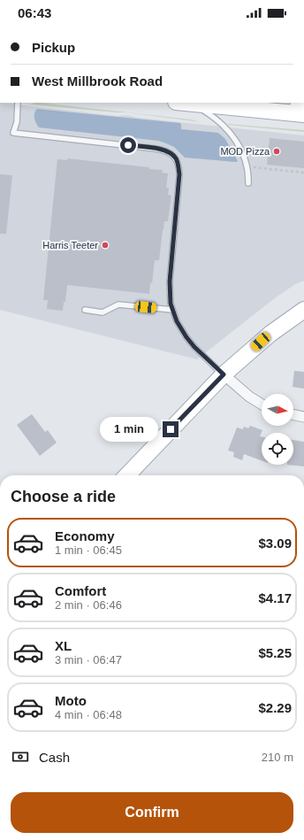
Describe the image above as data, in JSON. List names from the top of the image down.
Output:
{
  "places": ["MOD Pizza", "Harris Teeter"],
  "north": "right",
  "page": {
    "status": "06:43",
    "banner": ["Pickup", "West Millbrook Road"],
    "bubble": "1 min",
    "heading": "Choose a ride",
    "list": [
      {
        "name": "Economy",
        "note": "1 min · 06:45",
        "value": "$3.09"
      },
      {
        "name": "Comfort",
        "note": "2 min · 06:46",
        "value": "$4.17"
      },
      {
        "name": "XL",
        "note": "3 min · 06:47",
        "value": "$5.25"
      },
      {
        "name": "Moto",
        "note": "4 min · 06:48",
        "value": "$2.29"
      }
    ],
    "pay": ["Cash", "210 m"],
    "buttons": "Confirm"
  }
}
